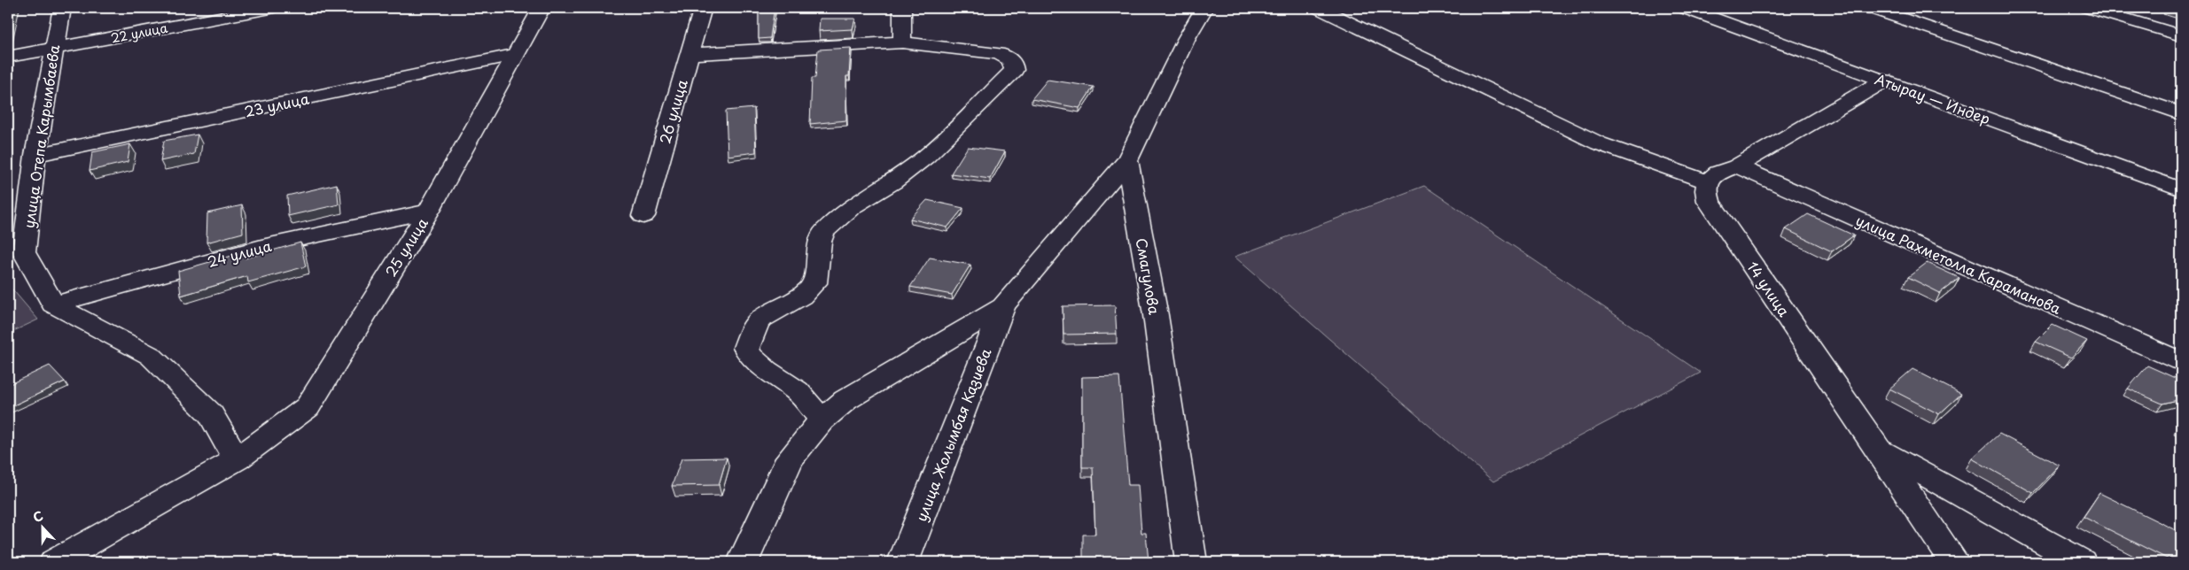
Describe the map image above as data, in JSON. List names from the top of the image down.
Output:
{
  "streets": {
    "street": [
      "22 улица",
      "Атырау — Индер",
      "23 улица",
      "26 улица",
      "улица Отепа Карымбаева",
      "25 улица",
      "24 улица",
      "улица Рахметолла Караманова",
      "Смагулова",
      "14 улица",
      "улица Жолымбая Казиева"
    ]
  },
  "crossings": [
    ["22 улица", "улица Отепа Карымбаева"],
    ["23 улица", "улица Отепа Карымбаева"],
    ["23 улица", "25 улица"],
    ["улица Отепа Карымбаева", "24 улица"],
    ["25 улица", "24 улица"],
    ["Смагулова", "улица Жолымбая Казиева"]
  ],
  "north": "top"
}
